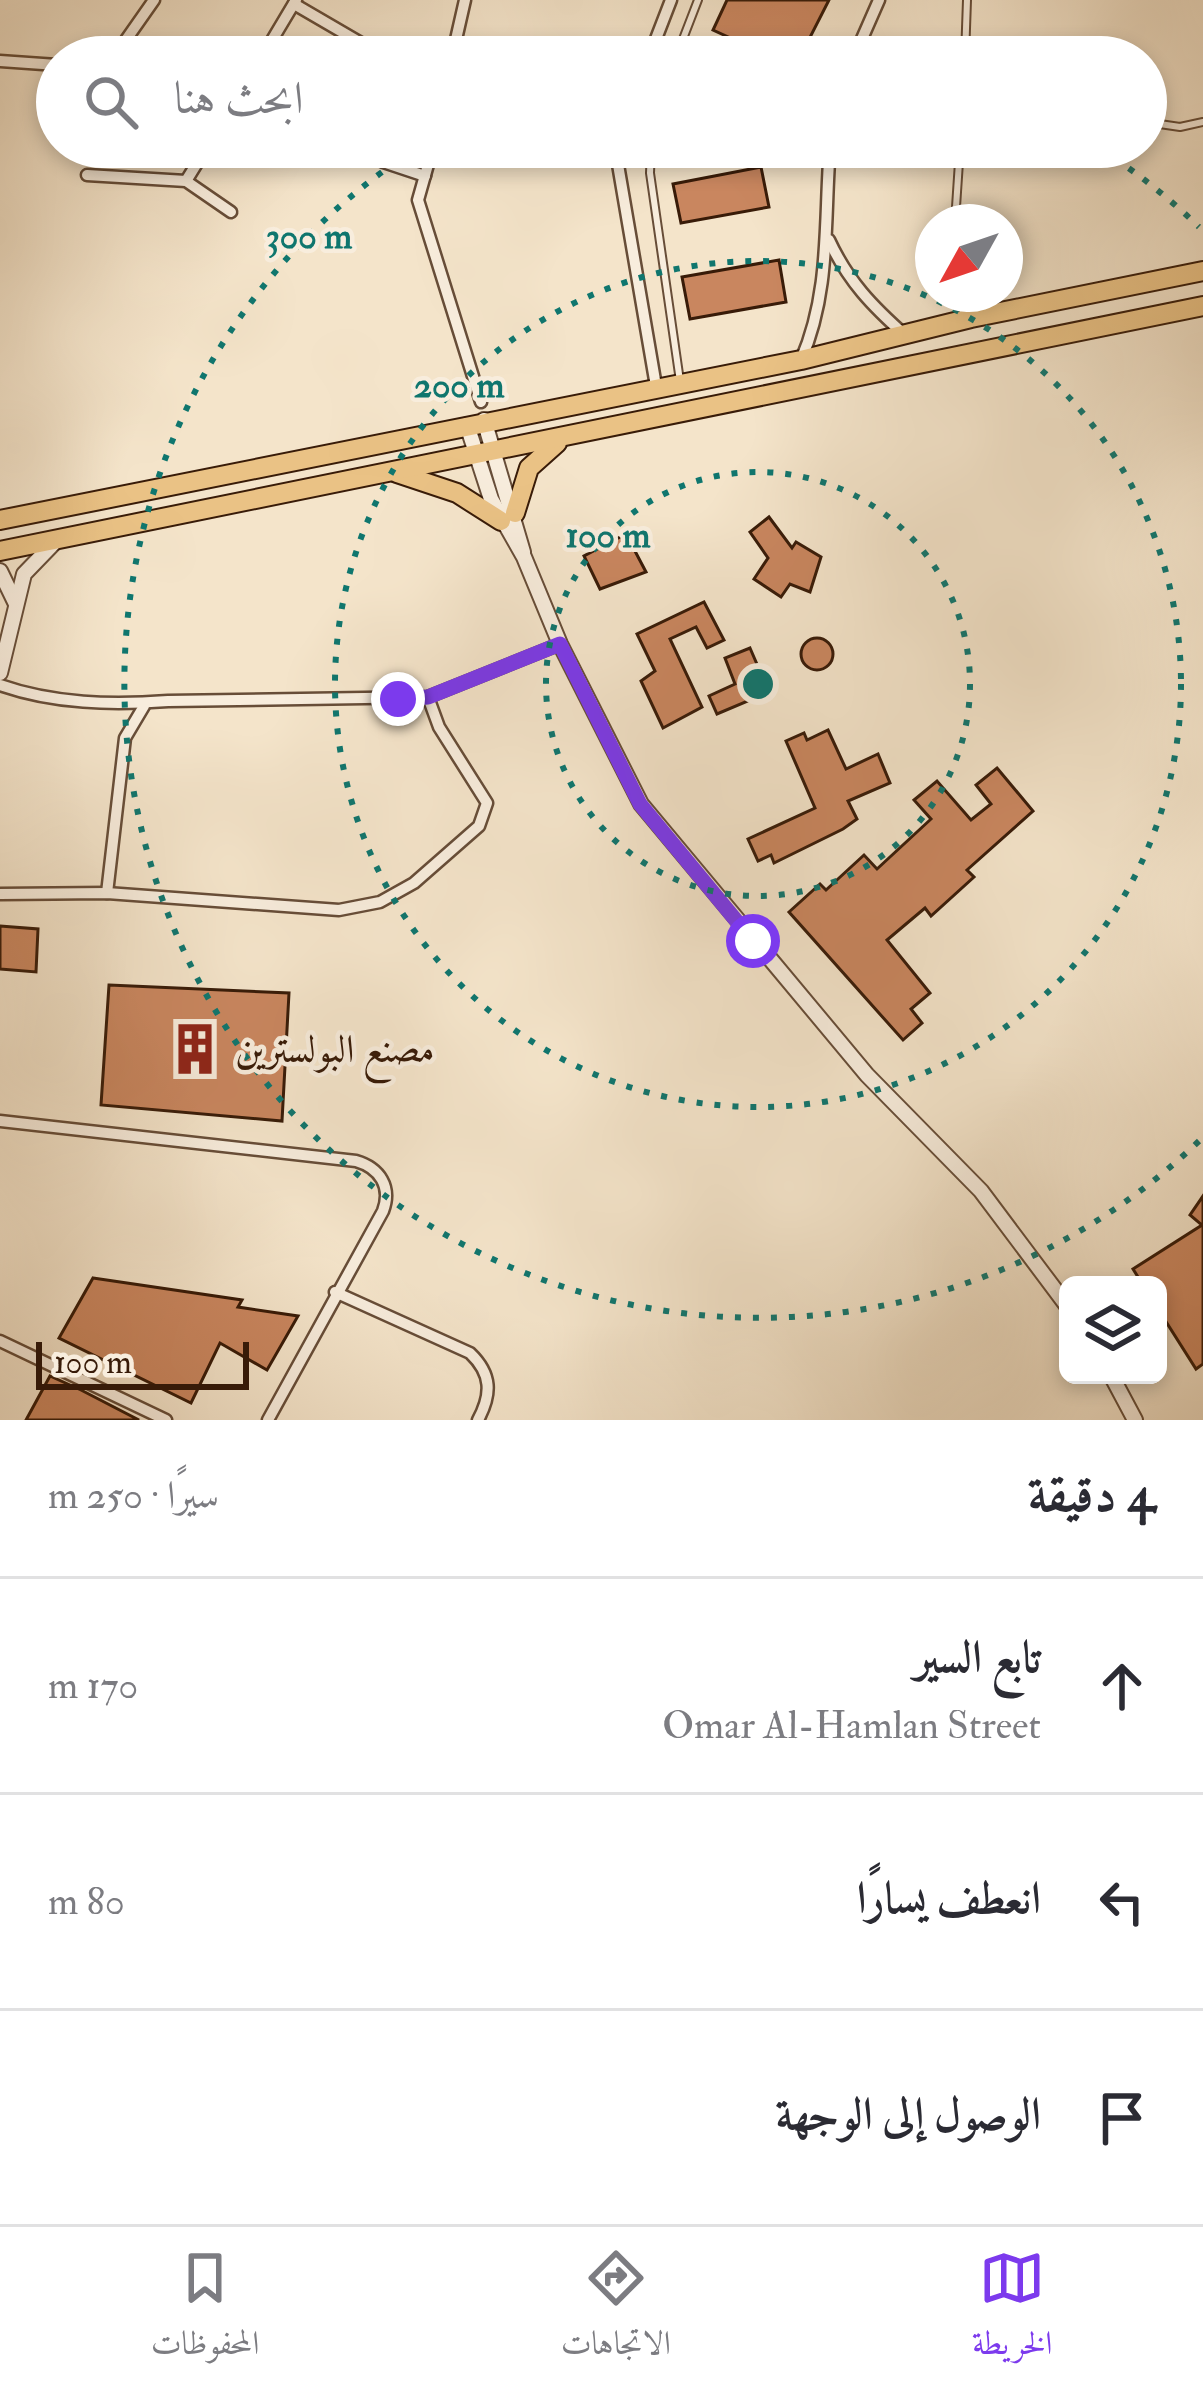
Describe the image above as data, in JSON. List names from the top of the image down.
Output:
{
  "places": {
    "building": ["مصنع البولسترين"]
  },
  "scale_bar": "100 m",
  "north": "bottom left",
  "page": {
    "search": "ابحث هنا",
    "scale": "100 m",
    "heading": ["4 دقيقة", "سيرًا · 250 m"],
    "list": [
      ["تابع السير", "Omar Al-Hamlan Street", "170 m"],
      ["انعطف يسارًا", "80 m"],
      "الوصول إلى الوجهة"
    ],
    "nav": ["الخريطة", "الاتجاهات", "المحفوظات"]
  },
  "rings": ["300 m", "200 m", "100 m"]
}
